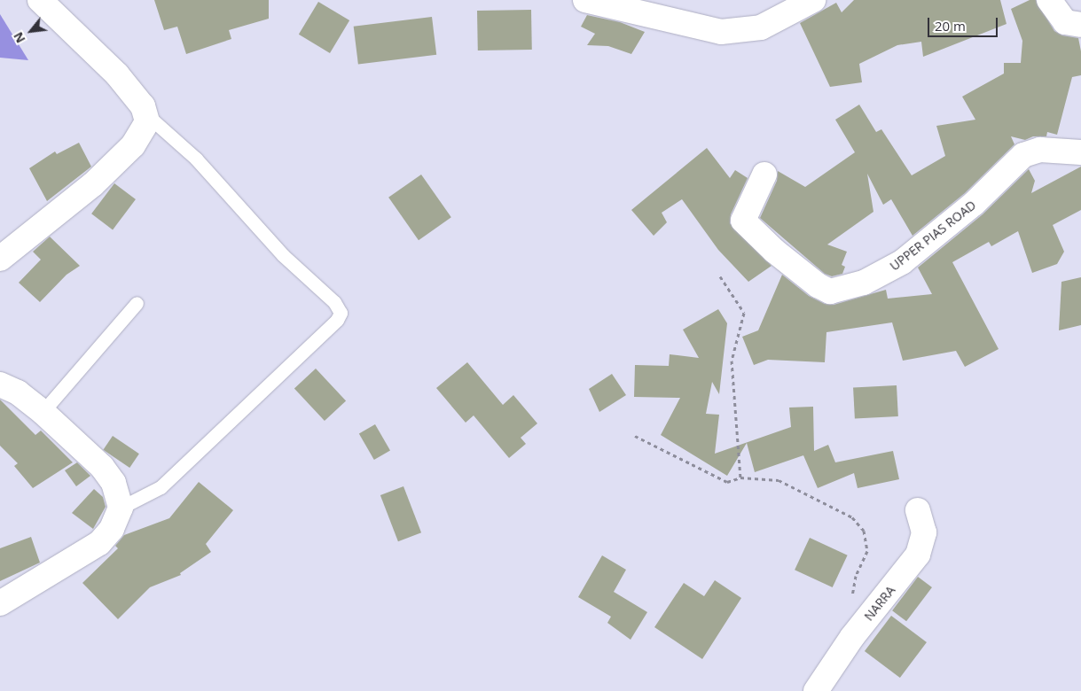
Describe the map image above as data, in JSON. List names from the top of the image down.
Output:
{
  "streets": {
    "street": ["UPPER PIAS ROAD", "NARRA"]
  },
  "scale_bar": "20 m",
  "north": "bottom left"
}
